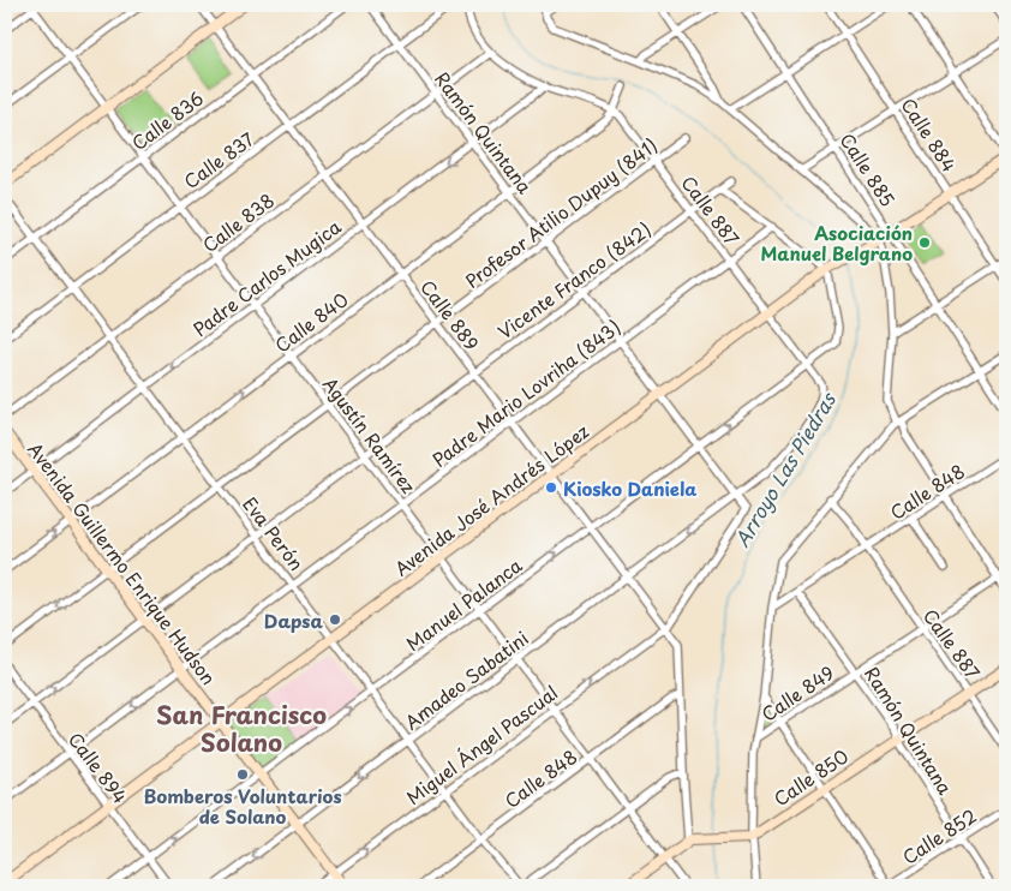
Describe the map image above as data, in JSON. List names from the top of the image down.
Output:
{
  "streets": {
    "main road": ["Avenida José Andrés López", "Avenida Guillermo Enrique Hudson", "Calle 850"],
    "street": [
      "Calle 836",
      "Ramón Quintana",
      "Calle 884",
      "Calle 837",
      "Calle 885",
      "Calle 887",
      "Profesor Atilio Dupuy (841)",
      "Calle 838",
      "Padre Carlos Mugica",
      "Vicente Franco (842)",
      "Calle 889",
      "Calle 840",
      "Padre Mario Lovriha (843)",
      "Agustín Ramírez",
      "Calle 848",
      "Eva Perón",
      "Manuel Palanca",
      "Amadeo Sabatini",
      "Calle 849",
      "Miguel Ángel Pascual",
      "Calle 894",
      "Calle 852"
    ]
  },
  "crossings": [
    ["Calle 836", "Calle 889"],
    ["Calle 836", "Agustín Ramírez"],
    ["Calle 836", "Eva Perón"],
    ["Ramón Quintana", "Calle 837"],
    ["Ramón Quintana", "Profesor Atilio Dupuy (841)"],
    ["Ramón Quintana", "Calle 838"],
    ["Ramón Quintana", "Padre Carlos Mugica"],
    ["Ramón Quintana", "Vicente Franco (842)"],
    ["Ramón Quintana", "Calle 840"],
    ["Ramón Quintana", "Padre Mario Lovriha (843)"],
    ["Ramón Quintana", "Calle 848"],
    ["Ramón Quintana", "Avenida José Andrés López"],
    ["Ramón Quintana", "Manuel Palanca"],
    ["Ramón Quintana", "Amadeo Sabatini"],
    ["Ramón Quintana", "Calle 849"],
    ["Ramón Quintana", "Miguel Ángel Pascual"],
    ["Ramón Quintana", "Calle 850"],
    ["Ramón Quintana", "Calle 852"],
    ["Calle 884", "Avenida José Andrés López"],
    ["Calle 837", "Calle 889"],
    ["Calle 837", "Agustín Ramírez"],
    ["Calle 837", "Eva Perón"],
    ["Calle 885", "Avenida José Andrés López"],
    ["Calle 887", "Profesor Atilio Dupuy (841)"],
    ["Calle 887", "Vicente Franco (842)"],
    ["Calle 887", "Calle 840"],
    ["Calle 887", "Padre Mario Lovriha (843)"],
    ["Calle 887", "Calle 848"],
    ["Calle 887", "Avenida José Andrés López"],
    ["Calle 887", "Manuel Palanca"],
    ["Calle 887", "Amadeo Sabatini"],
    ["Calle 887", "Calle 849"],
    ["Calle 887", "Calle 850"],
    ["Profesor Atilio Dupuy (841)", "Calle 889"],
    ["Profesor Atilio Dupuy (841)", "Agustín Ramírez"],
    ["Profesor Atilio Dupuy (841)", "Eva Perón"],
    ["Profesor Atilio Dupuy (841)", "Avenida Guillermo Enrique Hudson"],
    ["Calle 838", "Calle 889"],
    ["Calle 838", "Agustín Ramírez"],
    ["Calle 838", "Eva Perón"],
    ["Padre Carlos Mugica", "Calle 889"],
    ["Padre Carlos Mugica", "Agustín Ramírez"],
    ["Padre Carlos Mugica", "Eva Perón"],
    ["Padre Carlos Mugica", "Avenida Guillermo Enrique Hudson"],
    ["Vicente Franco (842)", "Calle 889"],
    ["Vicente Franco (842)", "Agustín Ramírez"],
    ["Vicente Franco (842)", "Eva Perón"],
    ["Vicente Franco (842)", "Avenida Guillermo Enrique Hudson"],
    ["Vicente Franco (842)", "Calle 894"],
    ["Calle 889", "Calle 840"],
    ["Calle 889", "Padre Mario Lovriha (843)"],
    ["Calle 889", "Calle 848"],
    ["Calle 889", "Avenida José Andrés López"],
    ["Calle 889", "Manuel Palanca"],
    ["Calle 889", "Amadeo Sabatini"],
    ["Calle 889", "Miguel Ángel Pascual"],
    ["Calle 840", "Agustín Ramírez"],
    ["Calle 840", "Eva Perón"],
    ["Calle 840", "Avenida Guillermo Enrique Hudson"],
    ["Padre Mario Lovriha (843)", "Agustín Ramírez"],
    ["Padre Mario Lovriha (843)", "Eva Perón"],
    ["Padre Mario Lovriha (843)", "Avenida Guillermo Enrique Hudson"],
    ["Padre Mario Lovriha (843)", "Calle 894"],
    ["Agustín Ramírez", "Calle 848"],
    ["Agustín Ramírez", "Avenida José Andrés López"],
    ["Agustín Ramírez", "Manuel Palanca"],
    ["Agustín Ramírez", "Amadeo Sabatini"],
    ["Agustín Ramírez", "Miguel Ángel Pascual"],
    ["Calle 848", "Eva Perón"],
    ["Avenida José Andrés López", "Eva Perón"],
    ["Avenida José Andrés López", "Avenida Guillermo Enrique Hudson"],
    ["Avenida José Andrés López", "Manuel Palanca"],
    ["Avenida José Andrés López", "Calle 894"],
    ["Eva Perón", "Manuel Palanca"],
    ["Eva Perón", "Amadeo Sabatini"],
    ["Eva Perón", "Miguel Ángel Pascual"],
    ["Avenida Guillermo Enrique Hudson", "Manuel Palanca"],
    ["Avenida Guillermo Enrique Hudson", "Amadeo Sabatini"],
    ["Avenida Guillermo Enrique Hudson", "Miguel Ángel Pascual"],
    ["Manuel Palanca", "Calle 894"]
  ],
  "one_way": [
    "Padre Carlos Mugica",
    "Manuel Palanca",
    "Amadeo Sabatini",
    "Miguel Ángel Pascual"
  ],
  "districts": ["San Francisco Solano"],
  "water": ["Arroyo Las Piedras"],
  "places": [
    "Asociación Manuel Belgrano",
    "Kiosko Daniela",
    "Dapsa",
    "Bomberos Voluntarios de Solano"
  ]
}
